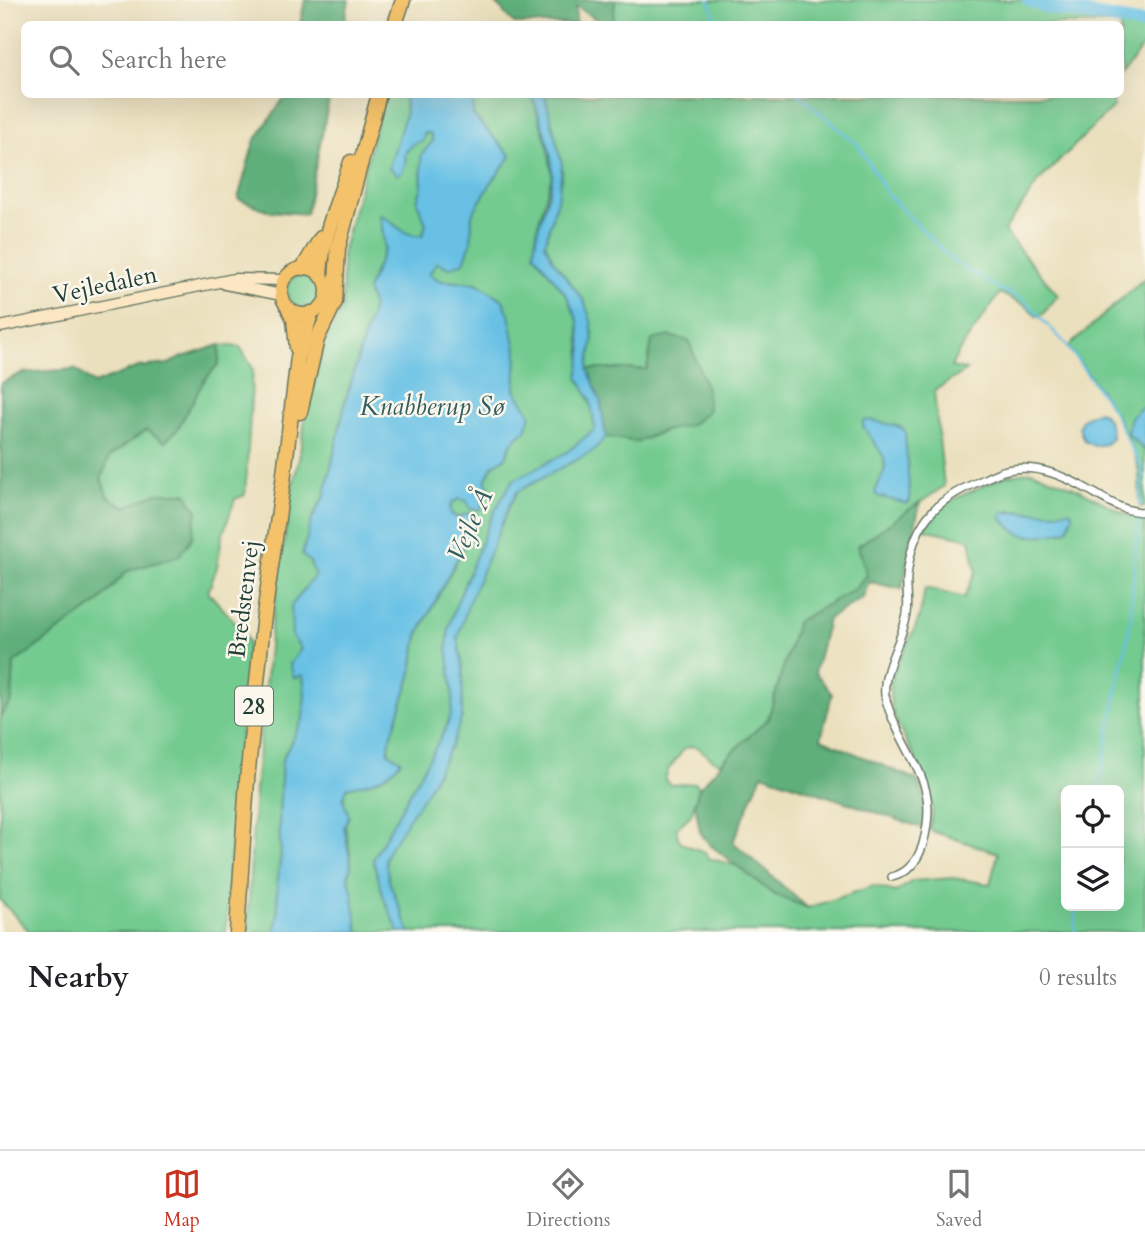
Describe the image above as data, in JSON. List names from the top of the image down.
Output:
{
  "streets": {
    "highway": ["Bredstenvej", "28"],
    "street": ["Vejledalen"]
  },
  "crossings": [
    ["Vejledalen", "Bredstenvej"],
    ["Vejledalen", "28"],
    ["Bredstenvej", "28"]
  ],
  "water": ["Knabberup Sø", "Vejle Å"],
  "page": {
    "search": "Search here",
    "heading": ["Nearby", "0 results"],
    "nav": ["Map", "Directions", "Saved"]
  }
}
